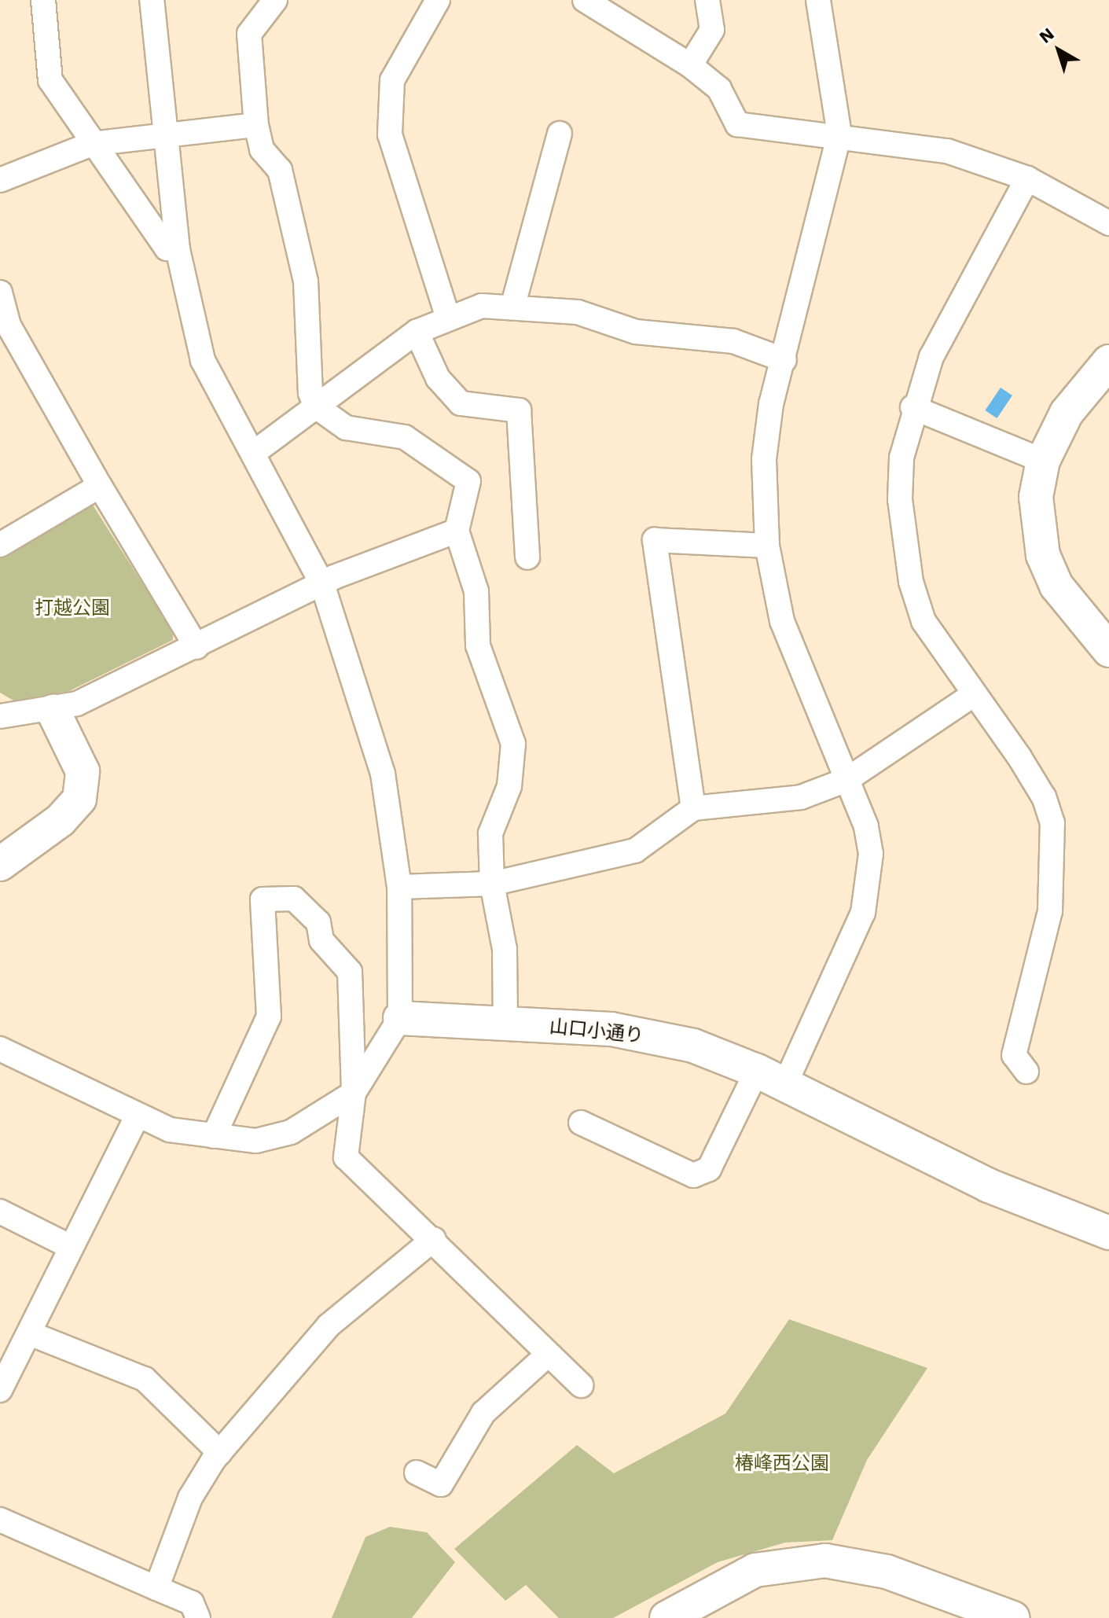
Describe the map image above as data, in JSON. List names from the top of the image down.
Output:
{
  "streets": {
    "street": ["山口小通り"]
  },
  "parks": ["打越公園", "椿峰西公園"],
  "north": "top left"
}
